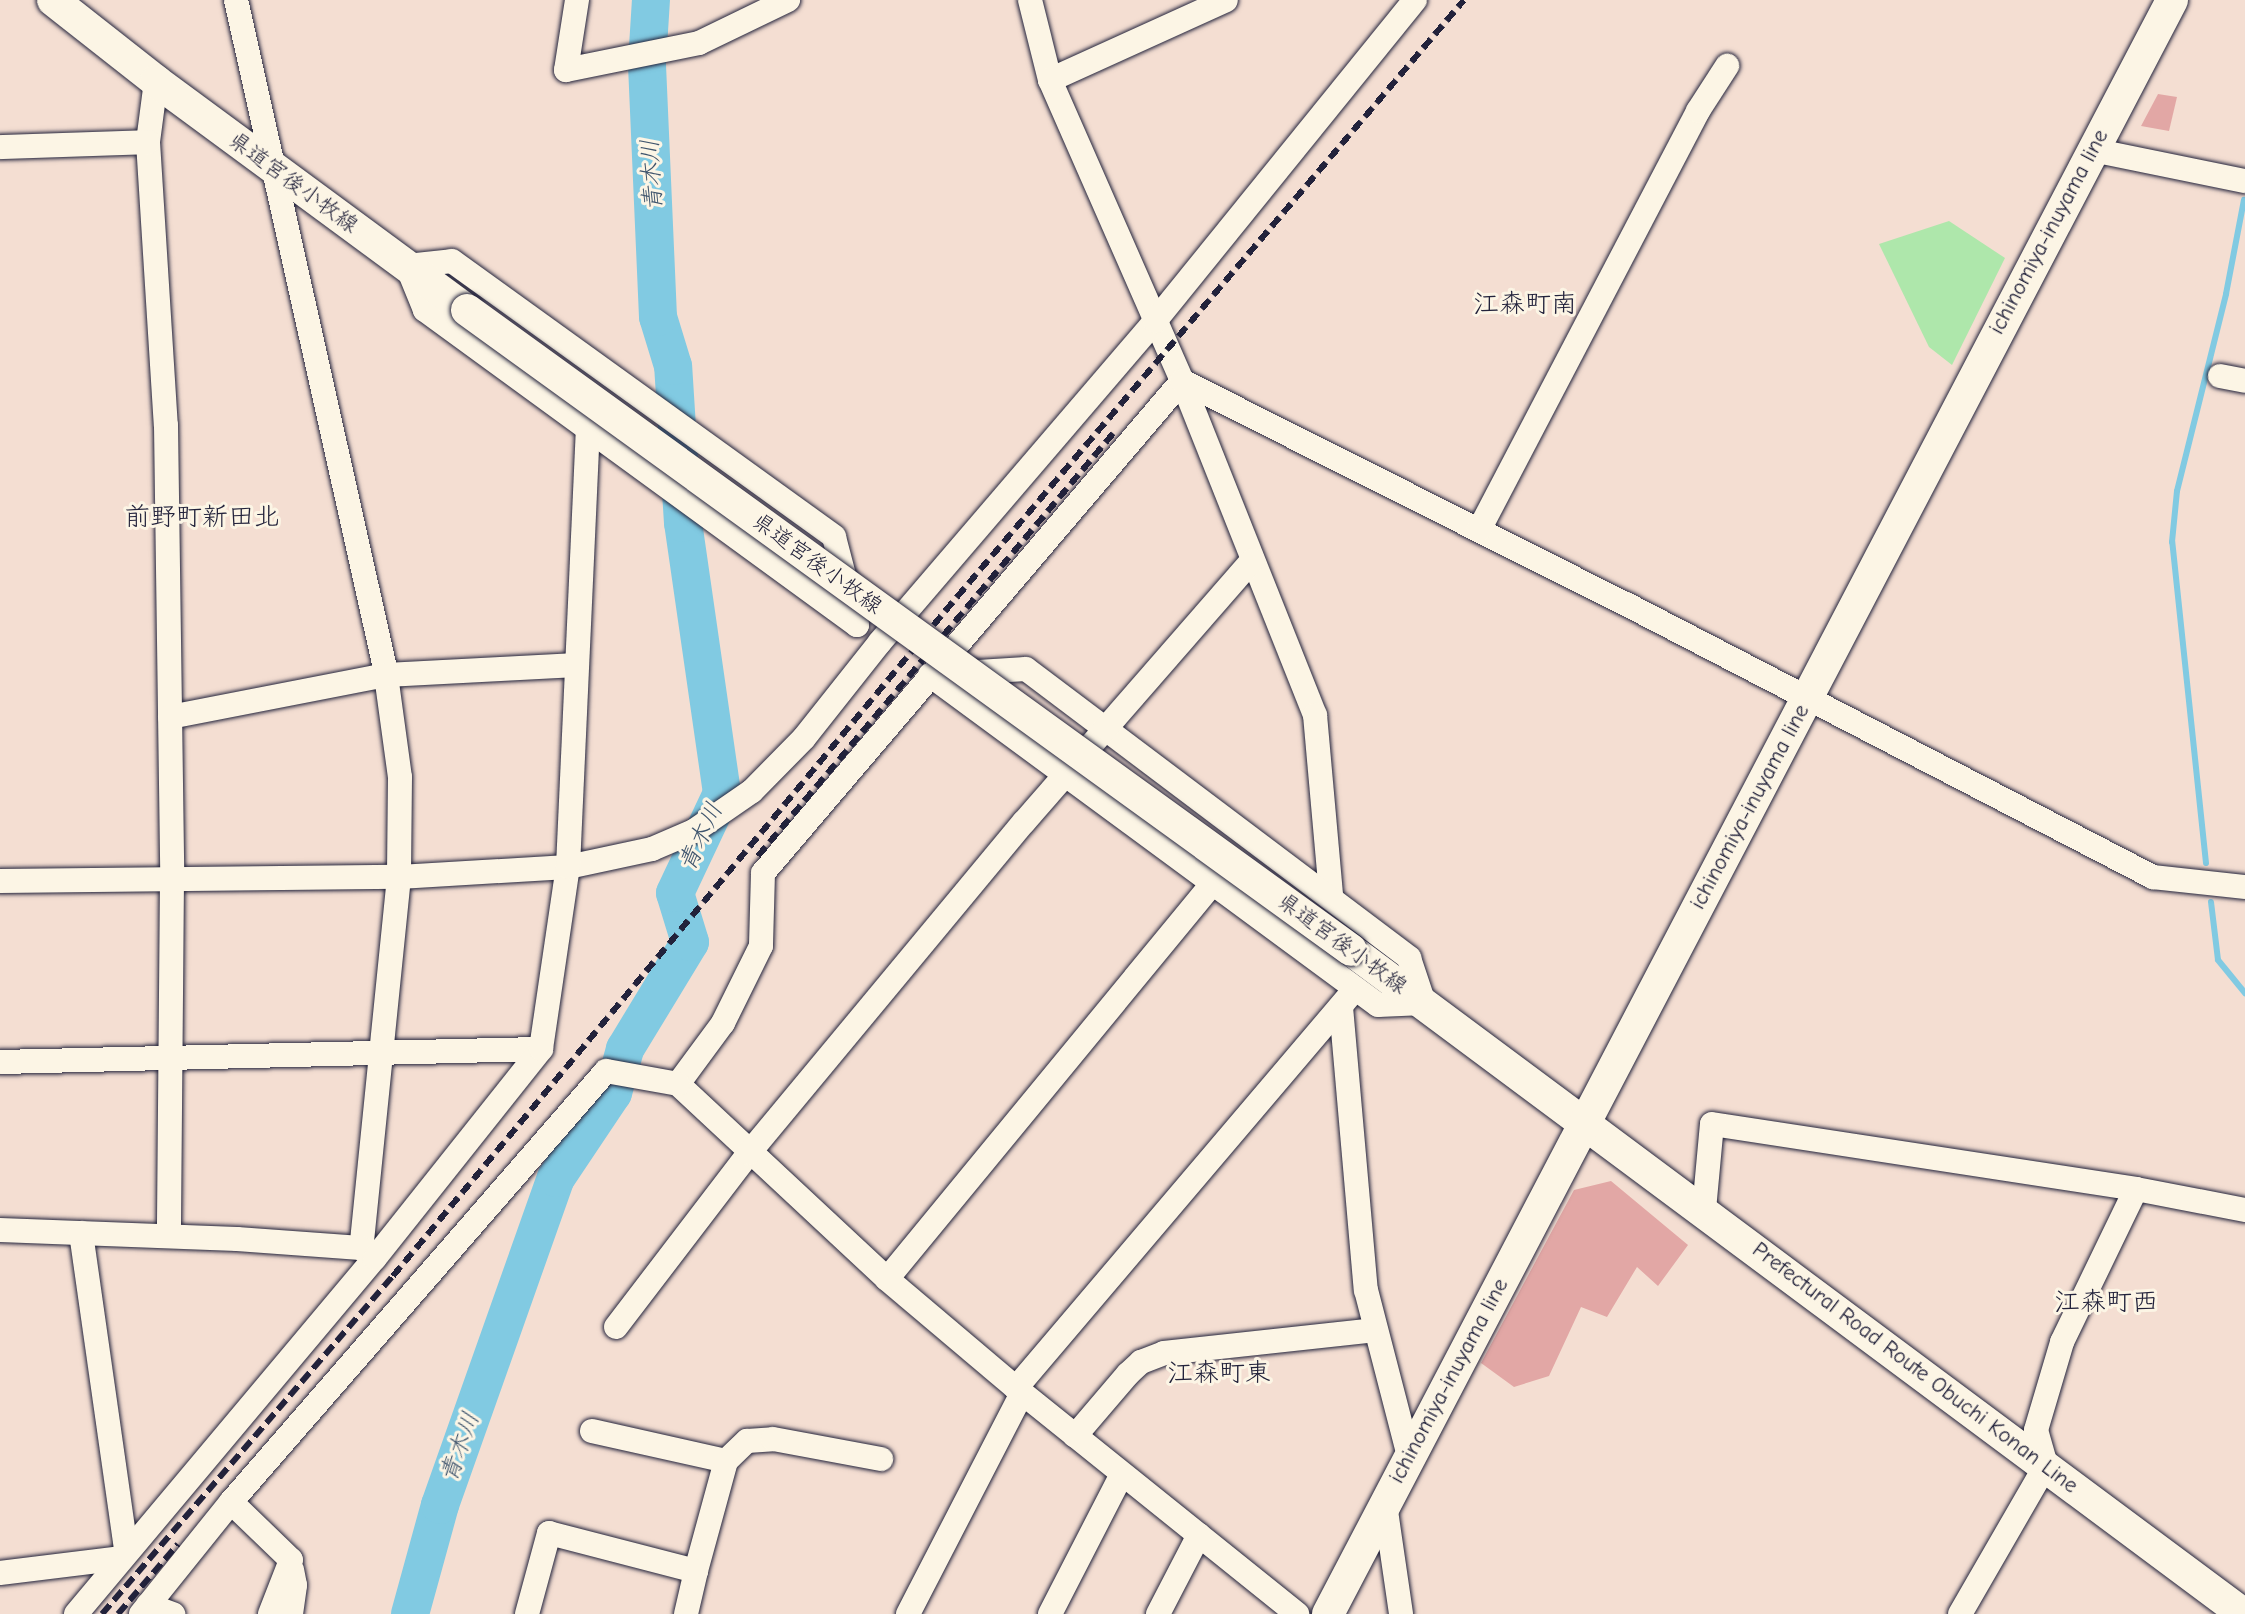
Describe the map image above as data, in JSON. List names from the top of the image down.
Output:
{
  "streets": {
    "main road": ["県道宮後小牧線", "ichinomiya-inuyama line", "Prefectural Road Route Obuchi Konan Line"]
  },
  "crossings": [
    ["県道宮後小牧線", "ichinomiya-inuyama line"],
    ["県道宮後小牧線", "Prefectural Road Route Obuchi Konan Line"],
    ["ichinomiya-inuyama line", "Prefectural Road Route Obuchi Konan Line"]
  ],
  "districts": [
    "江森町南",
    "前野町新田北",
    "江森町西",
    "江森町東"
  ],
  "water": ["青木川"]
}
